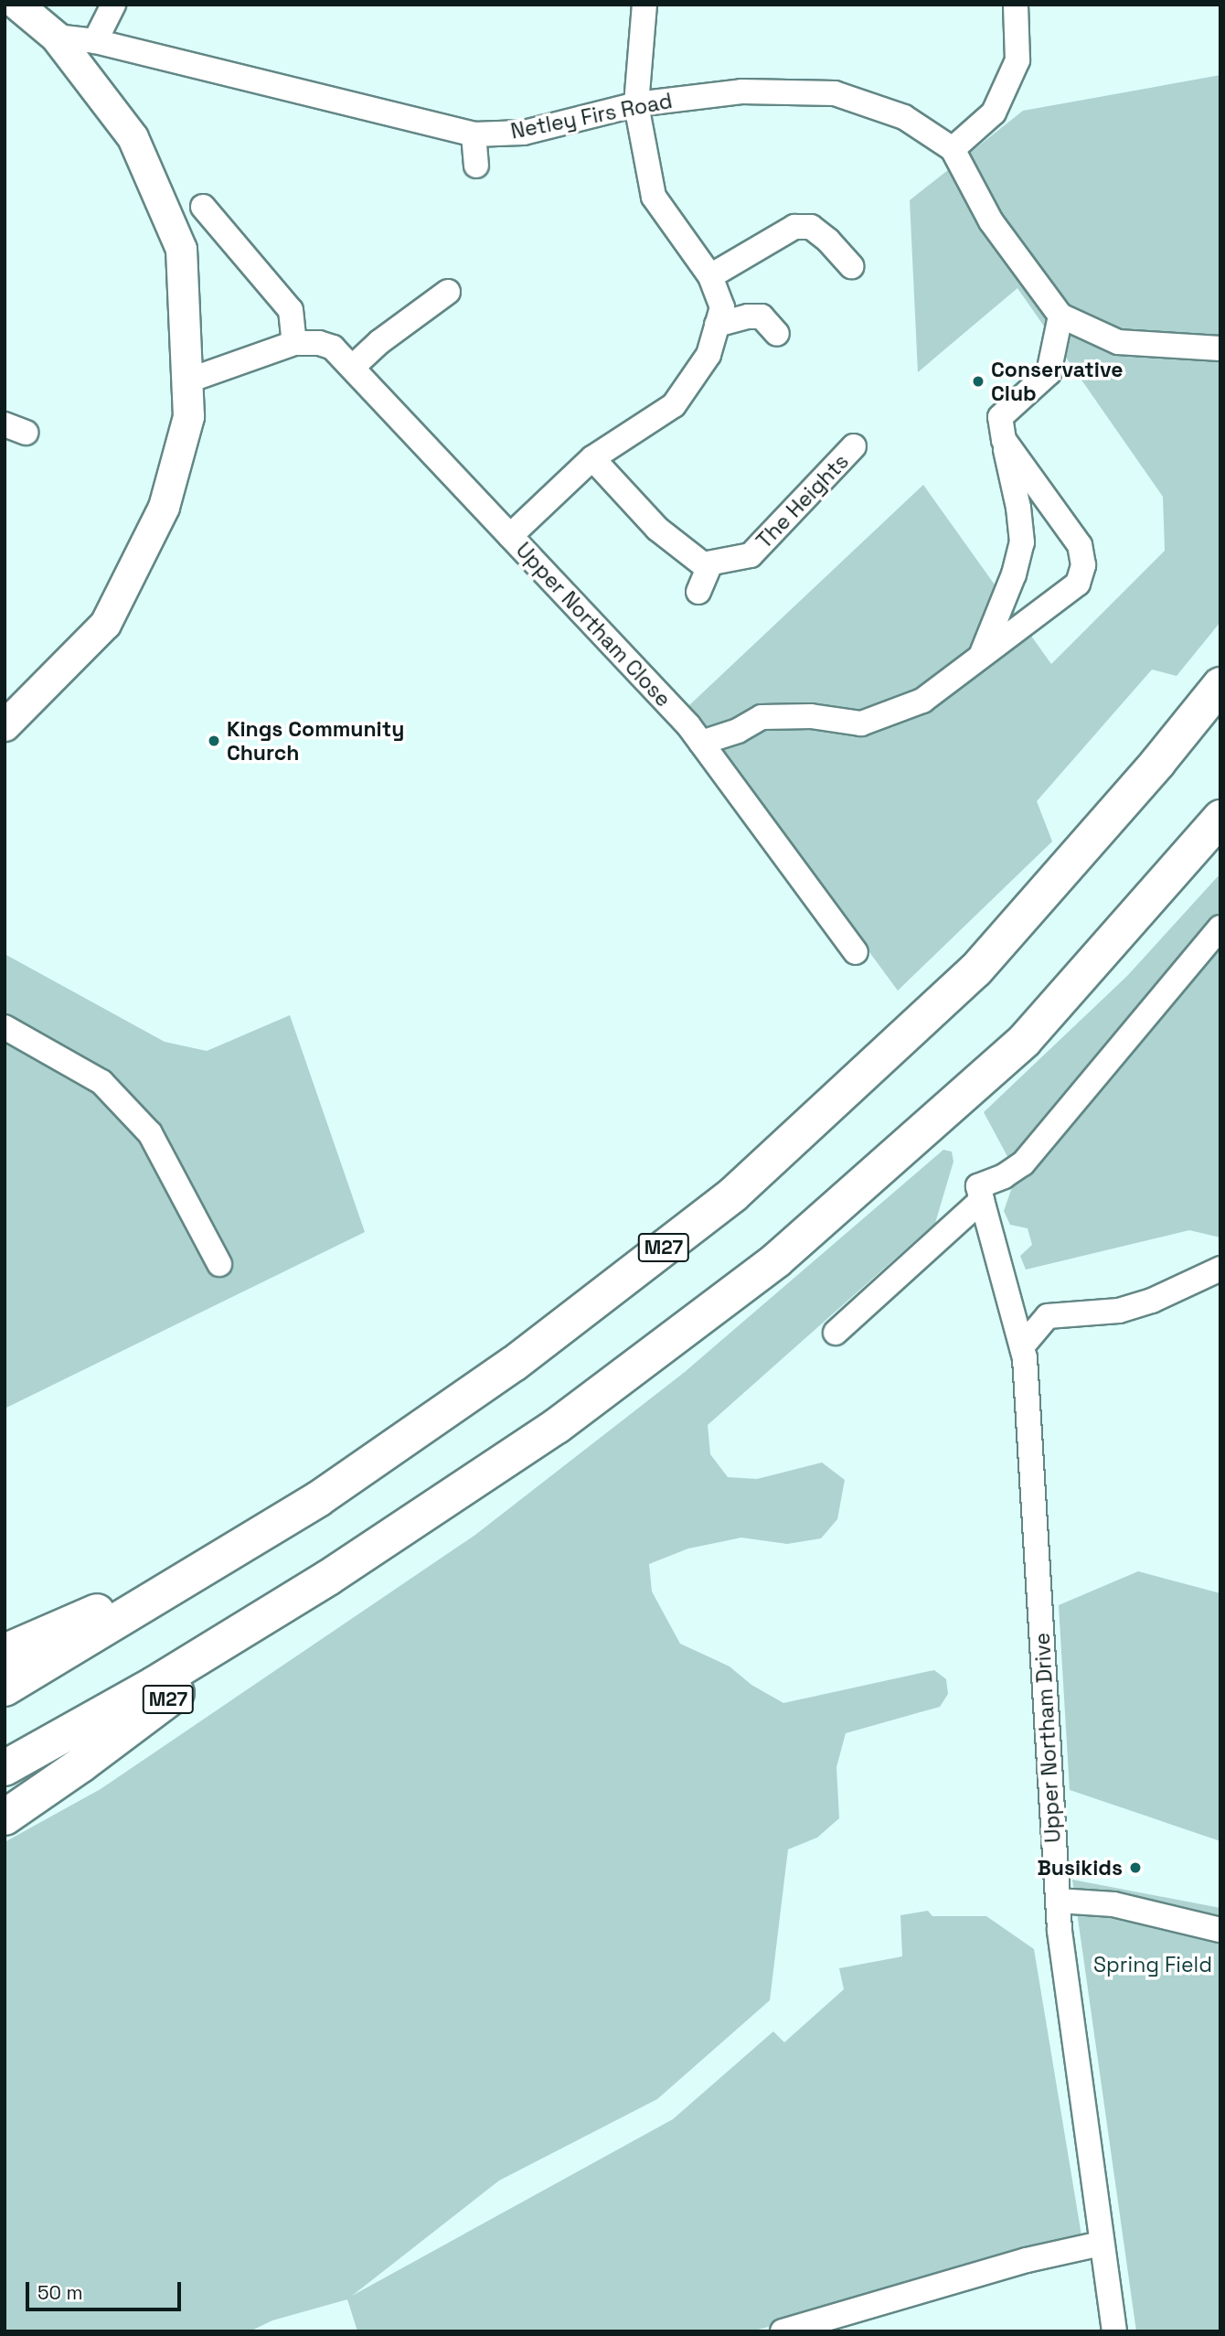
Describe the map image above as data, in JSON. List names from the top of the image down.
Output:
{
  "streets": {
    "highway": ["M27"],
    "street": [
      "Netley Firs Road",
      "The Heights",
      "Upper Northam Close",
      "Upper Northam Drive"
    ]
  },
  "parks": ["Spring Field"],
  "places": ["Conservative Club", "Kings Community Church", "Busikids"],
  "scale_bar": "50 m"
}
